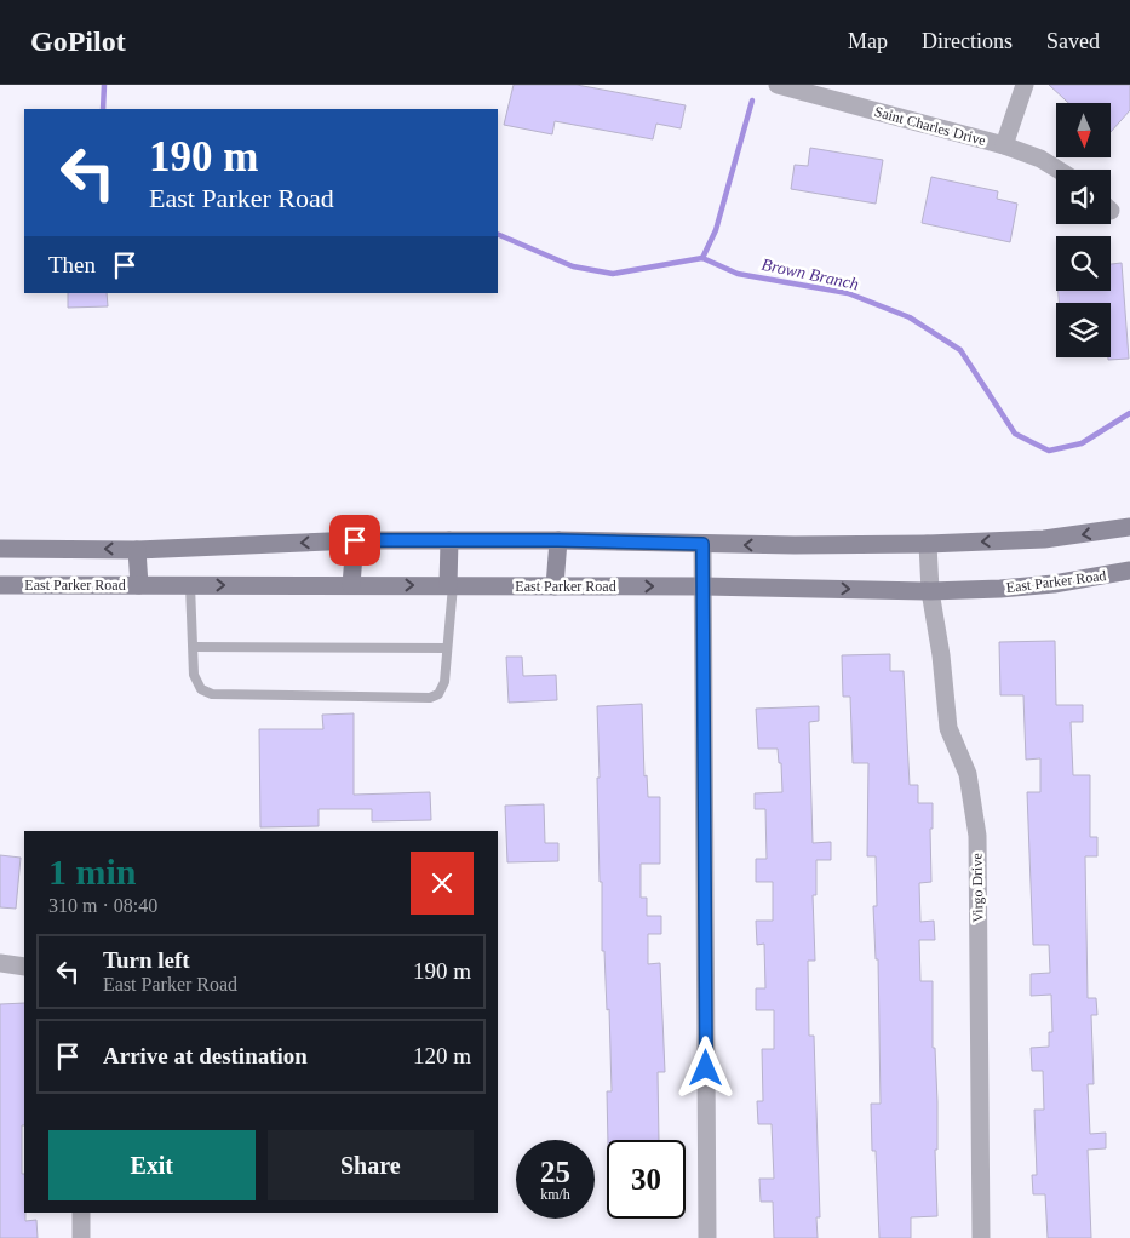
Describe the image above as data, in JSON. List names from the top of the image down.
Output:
{
  "streets": {
    "main road": ["East Parker Road"],
    "street": ["Saint Charles Drive", "Virgo Drive"]
  },
  "crossings": [
    ["East Parker Road", "Virgo Drive"]
  ],
  "water": ["Brown Branch"],
  "north": "bottom",
  "page": {
    "header": "GoPilot",
    "nav": ["Map", "Directions", "Saved"],
    "turn": ["190 m", "East Parker Road"],
    "then": "Then",
    "heading": ["1 min", "310 m · 08:40"],
    "list": [
      {
        "name": "Turn left",
        "note": "East Parker Road",
        "value": "190 m"
      },
      {
        "name": "Arrive at destination",
        "value": "120 m"
      }
    ],
    "buttons": ["Exit", "Share"],
    "speed": "25 km/h",
    "limit": "30"
  }
}
